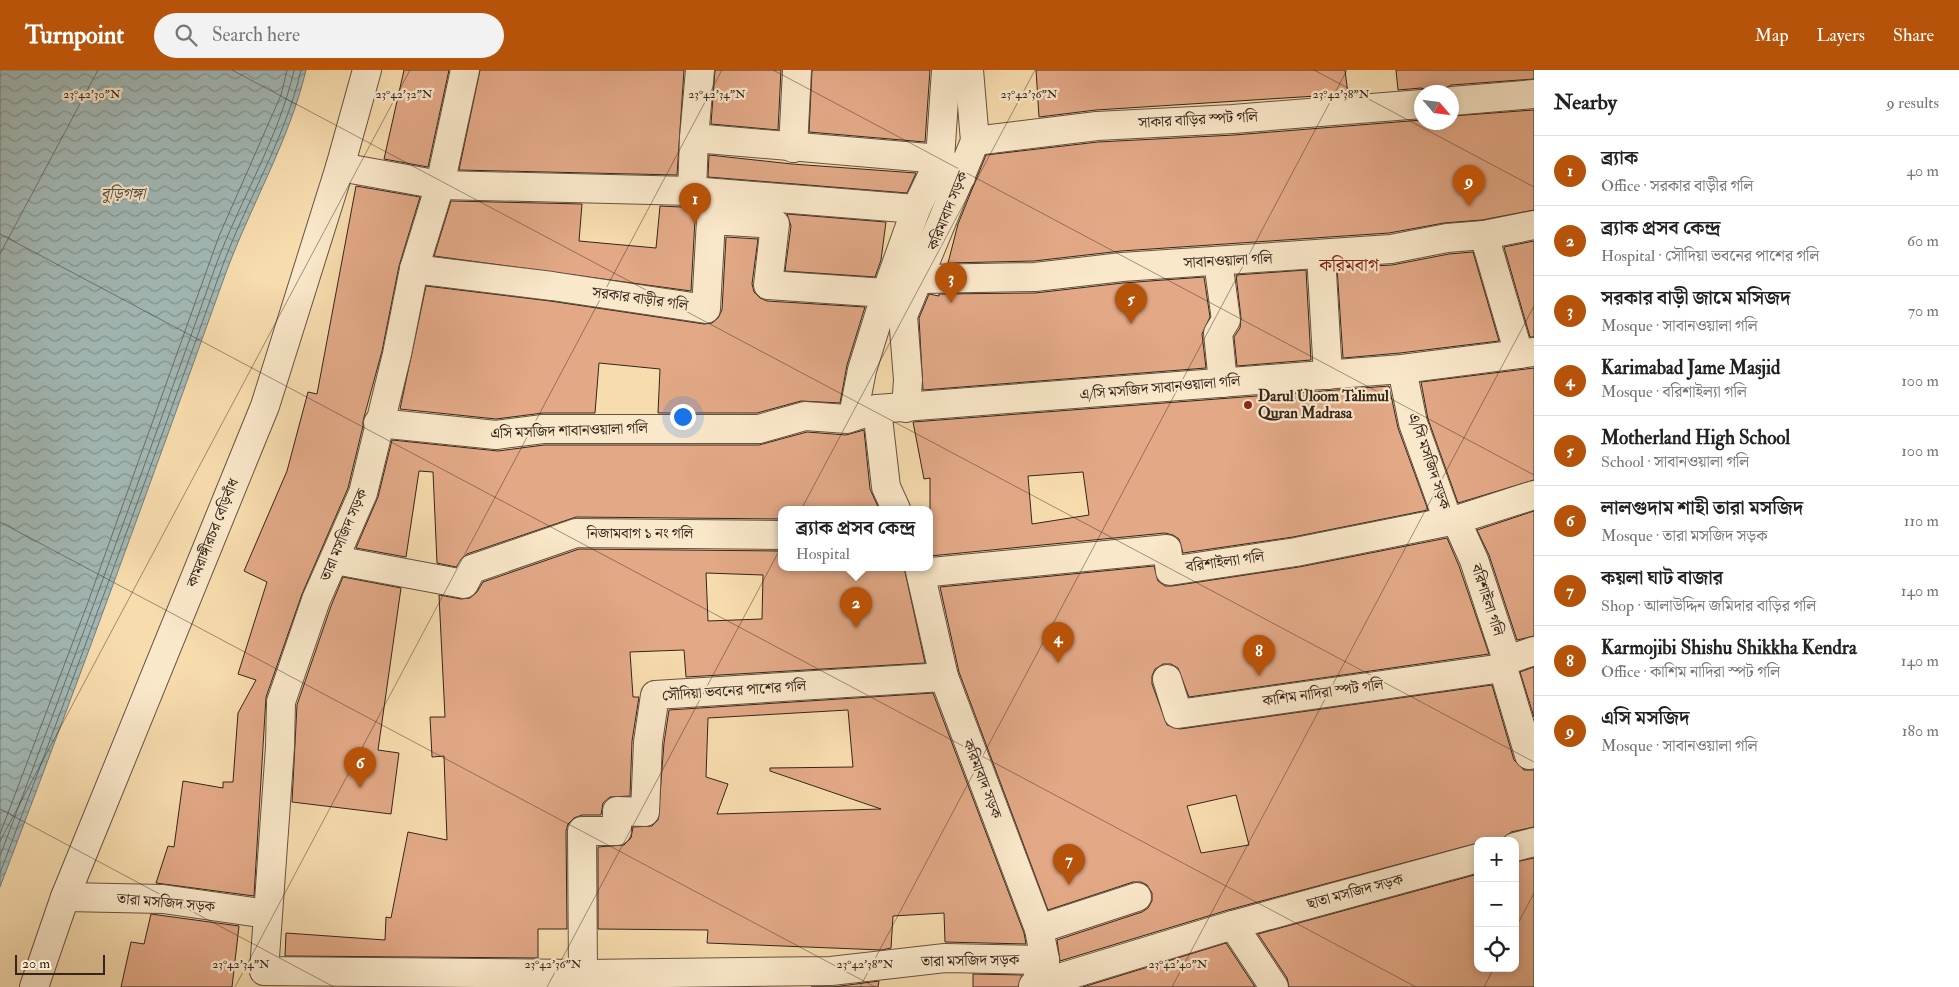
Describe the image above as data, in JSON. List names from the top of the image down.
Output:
{
  "streets": {
    "street": [
      "সাকার বাড়ির স্পট গলি",
      "করিমাবাদ সড়ক",
      "সাবানওয়ালা গলি",
      "সরকার বাড়ীর গলি",
      "এ/সি মসজিদ সাবানওয়ালা গলি",
      "এসি মসজিদ শাবানওয়ালা গলি",
      "এ/সি মসজিদ সড়ক",
      "কামরাঙ্গীরচর বেড়িবাঁধ",
      "নিজামবাগ ১ নং গলি",
      "তারা মসজিদ সড়ক",
      "বরিশাইল্যা গলি",
      "বরিশাইলা গলি",
      "সৌদিয়া ভবনের পাশের গলি",
      "কাশিম নাদিরা স্পট গলি",
      "ছাতা মসজিদ সড়ক"
    ]
  },
  "crossings": [
    ["সাকার বাড়ির স্পট গলি", "করিমাবাদ সড়ক"],
    ["করিমাবাদ সড়ক", "সাবানওয়ালা গলি"],
    ["করিমাবাদ সড়ক", "এ/সি মসজিদ সাবানওয়ালা গলি"],
    ["করিমাবাদ সড়ক", "এসি মসজিদ শাবানওয়ালা গলি"],
    ["করিমাবাদ সড়ক", "তারা মসজিদ সড়ক"],
    ["করিমাবাদ সড়ক", "সৌদিয়া ভবনের পাশের গলি"],
    ["সরকার বাড়ীর গলি", "তারা মসজিদ সড়ক"],
    ["এ/সি মসজিদ সাবানওয়ালা গলি", "এসি মসজিদ শাবানওয়ালা গলি"],
    ["এ/সি মসজিদ সাবানওয়ালা গলি", "এ/সি মসজিদ সড়ক"],
    ["এসি মসজিদ শাবানওয়ালা গলি", "তারা মসজিদ সড়ক"],
    ["এ/সি মসজিদ সড়ক", "বরিশাইল্যা গলি"],
    ["এ/সি মসজিদ সড়ক", "বরিশাইলা গলি"],
    ["কামরাঙ্গীরচর বেড়িবাঁধ", "তারা মসজিদ সড়ক"],
    ["নিজামবাগ ১ নং গলি", "তারা মসজিদ সড়ক"],
    ["তারা মসজিদ সড়ক", "সৌদিয়া ভবনের পাশের গলি"],
    ["বরিশাইল্যা গলি", "বরিশাইলা গলি"],
    ["বরিশাইলা গলি", "কাশিম নাদিরা স্পট গলি"]
  ],
  "districts": ["করিমবাগ"],
  "water": ["বুড়িগঙ্গা"],
  "places": ["Darul Uloom Talimul Quran Madrasa"],
  "scale_bar": "20 m",
  "north": "bottom right",
  "page": {
    "header": "Turnpoint",
    "search": "Search here",
    "nav": ["Map", "Layers", "Share"],
    "heading": ["Nearby", "9 results"],
    "list": [
      {
        "mark": "1",
        "name": "ব্র্যাক",
        "note": "Office · সরকার বাড়ীর গলি",
        "value": "40 m"
      },
      {
        "mark": "2",
        "name": "ব্র্যাক প্রসব কেন্দ্র",
        "note": "Hospital · সৌদিয়া ভবনের পাশের গলি",
        "value": "60 m"
      },
      {
        "mark": "3",
        "name": "সরকার বাড়ী জামে মসিজদ",
        "note": "Mosque · সাবানওয়ালা গলি",
        "value": "70 m"
      },
      {
        "mark": "4",
        "name": "Karimabad Jame Masjid",
        "note": "Mosque · বরিশাইল্যা গলি",
        "value": "100 m"
      },
      {
        "mark": "5",
        "name": "Motherland High School",
        "note": "School · সাবানওয়ালা গলি",
        "value": "100 m"
      },
      {
        "mark": "6",
        "name": "লালগুদাম শাহী তারা মসজিদ",
        "note": "Mosque · তারা মসজিদ সড়ক",
        "value": "110 m"
      },
      {
        "mark": "7",
        "name": "কয়লা ঘাট বাজার",
        "note": "Shop · আলাউদ্দিন জমিদার বাড়ির গলি",
        "value": "140 m"
      },
      {
        "mark": "8",
        "name": "Karmojibi Shishu Shikkha Kendra",
        "note": "Office · কাশিম নাদিরা স্পট গলি",
        "value": "140 m"
      },
      {
        "mark": "9",
        "name": "এসি মসজিদ",
        "note": "Mosque · সাবানওয়ালা গলি",
        "value": "180 m"
      }
    ],
    "pins": [
      "9",
      "1",
      "3",
      "5",
      "2",
      "4",
      "8",
      "6",
      "7"
    ],
    "popup": ["ব্র্যাক প্রসব কেন্দ্র", "Hospital"],
    "map_buttons": ["+", "−"],
    "scale": "20 m"
  },
  "coordinates": [
    "23°42'30\"N",
    "23°42'32\"N",
    "23°42'34\"N",
    "23°42'36\"N",
    "23°42'38\"N",
    "23°42'40\"N"
  ]
}
